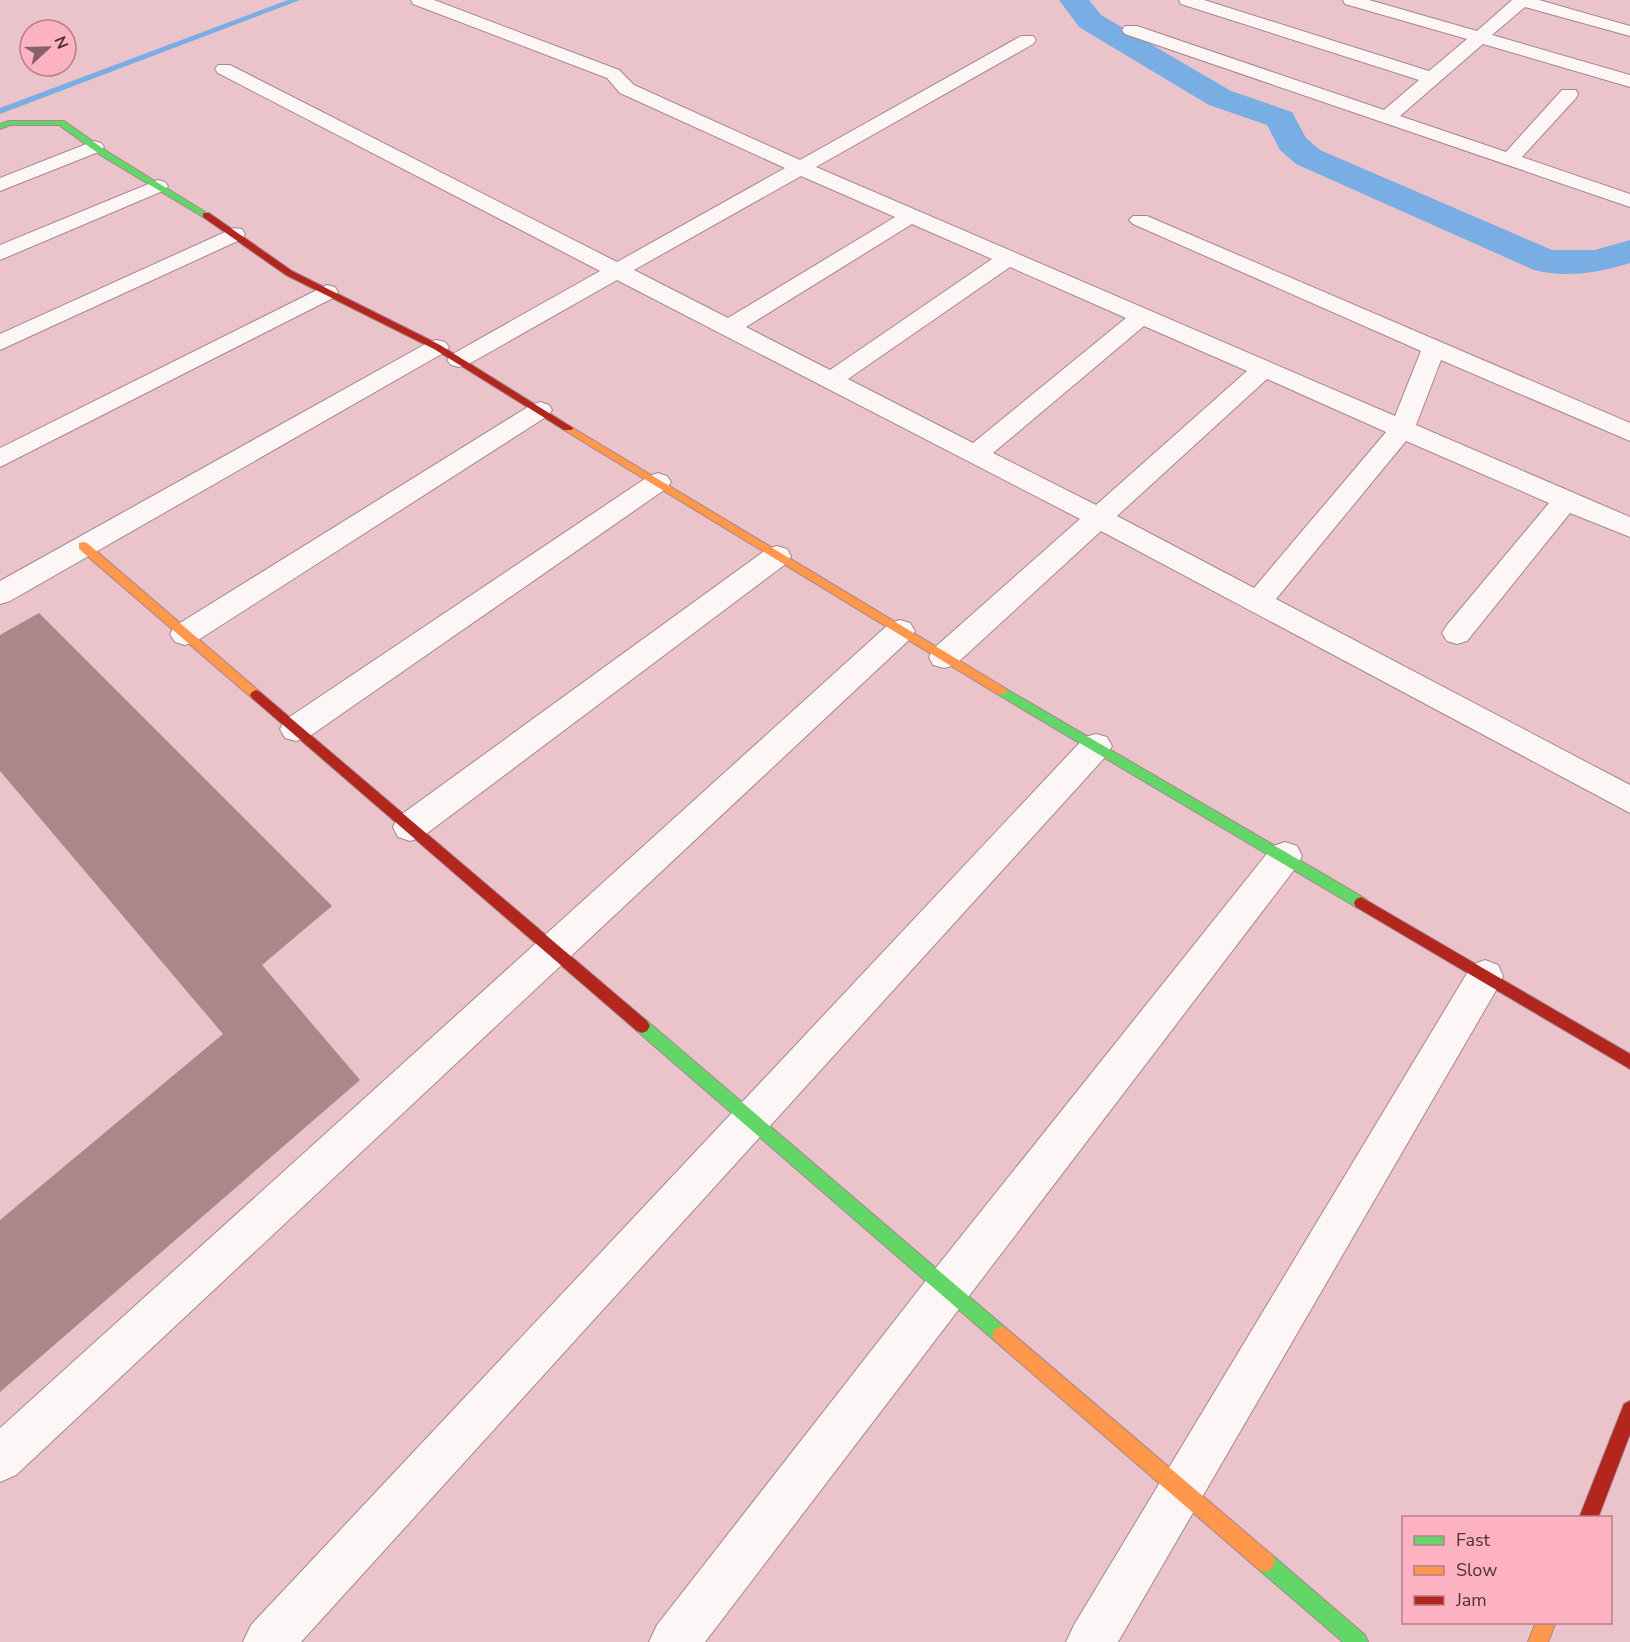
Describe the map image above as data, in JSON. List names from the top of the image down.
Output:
{
  "legend": ["Fast", "Slow", "Jam"],
  "north": "right"
}
